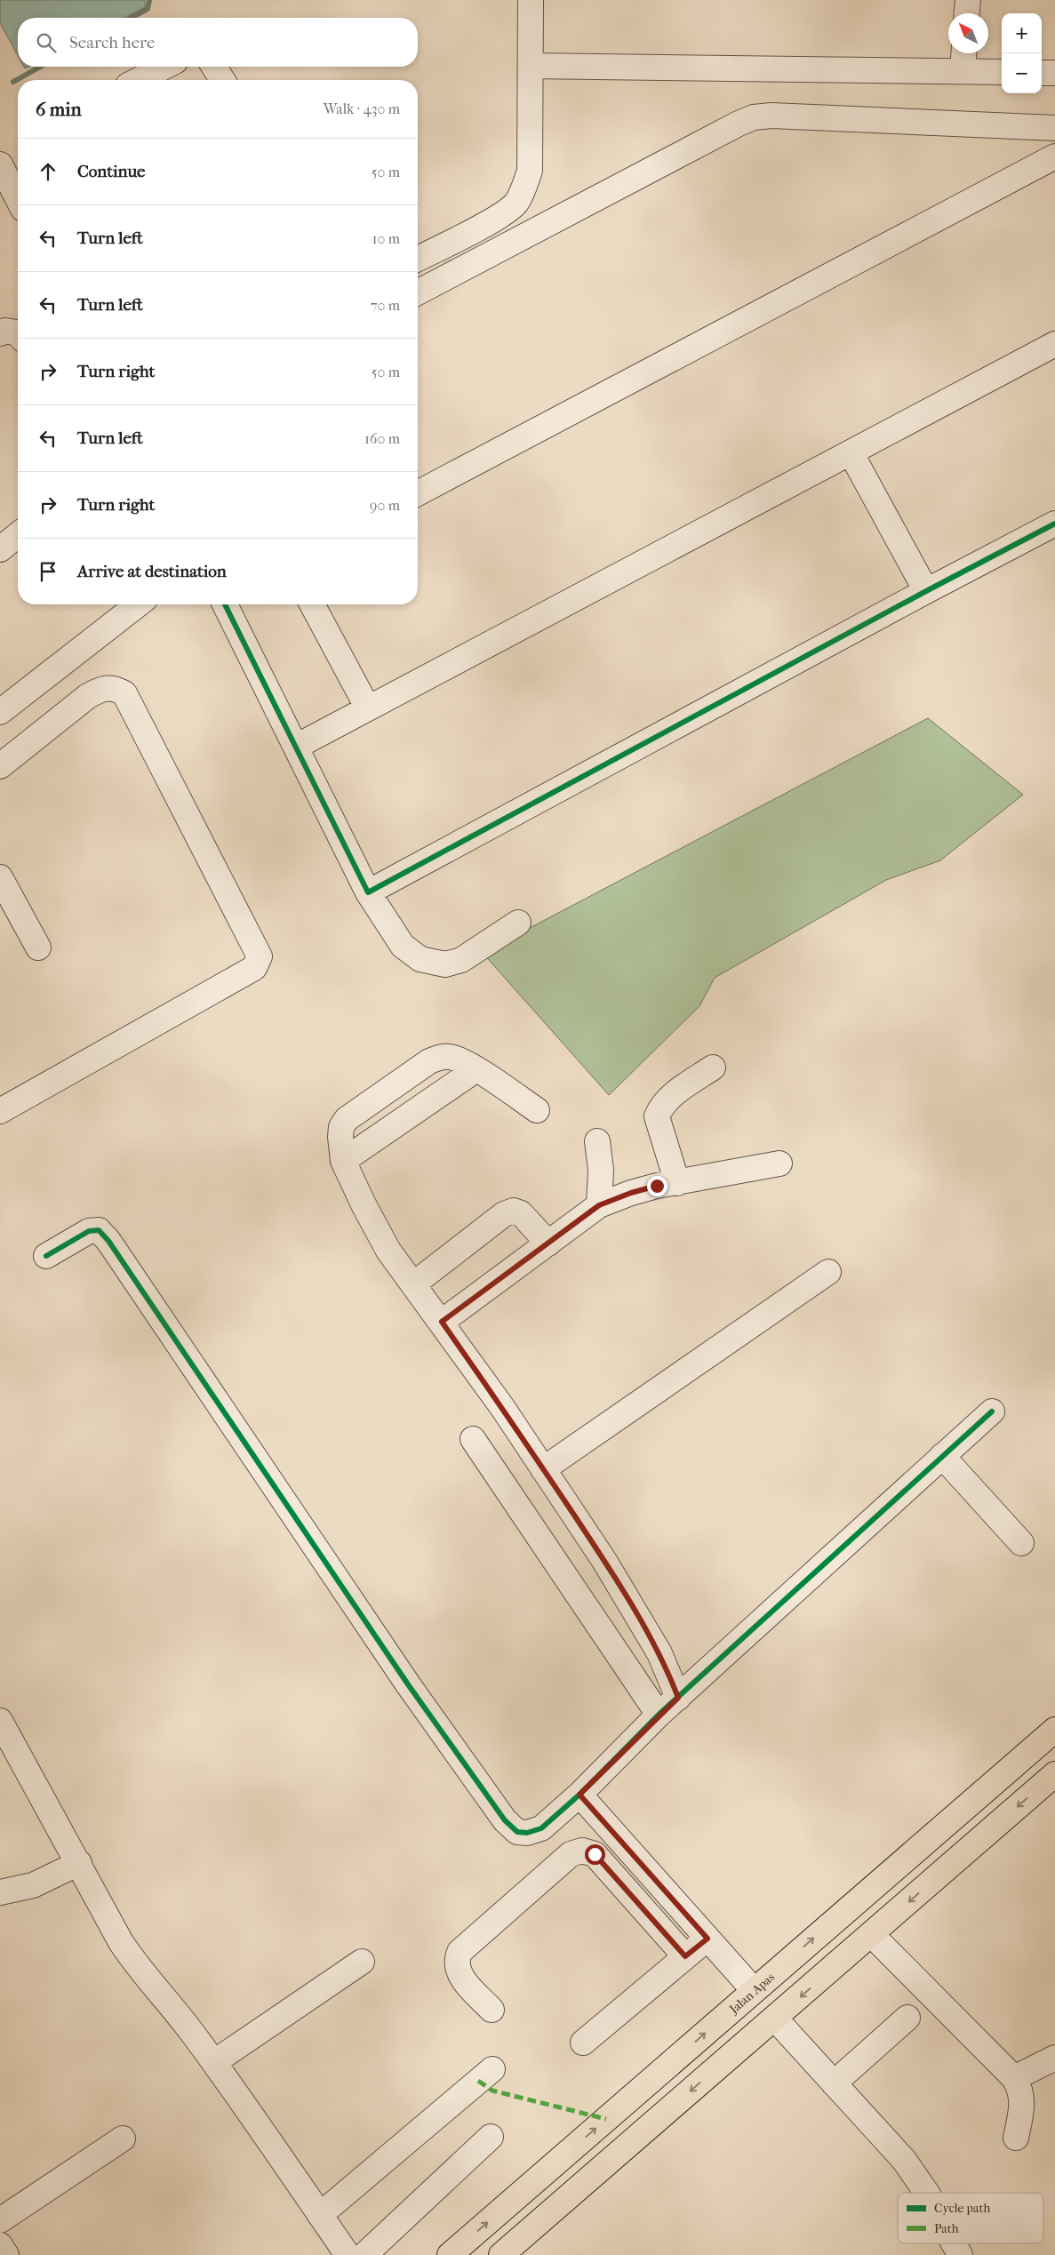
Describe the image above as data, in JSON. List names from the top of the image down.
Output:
{
  "streets": {
    "highway": ["Jalan Apas"]
  },
  "legend": ["Cycle path", "Path"],
  "north": "top left",
  "page": {
    "map_buttons": ["+", "−"],
    "search": "Search here",
    "heading": ["6 min", "Walk · 430 m"],
    "list": [
      ["Continue", "50 m"],
      ["Turn left", "10 m"],
      ["Turn left", "70 m"],
      ["Turn right", "50 m"],
      ["Turn left", "160 m"],
      ["Turn right", "90 m"],
      "Arrive at destination"
    ]
  }
}
